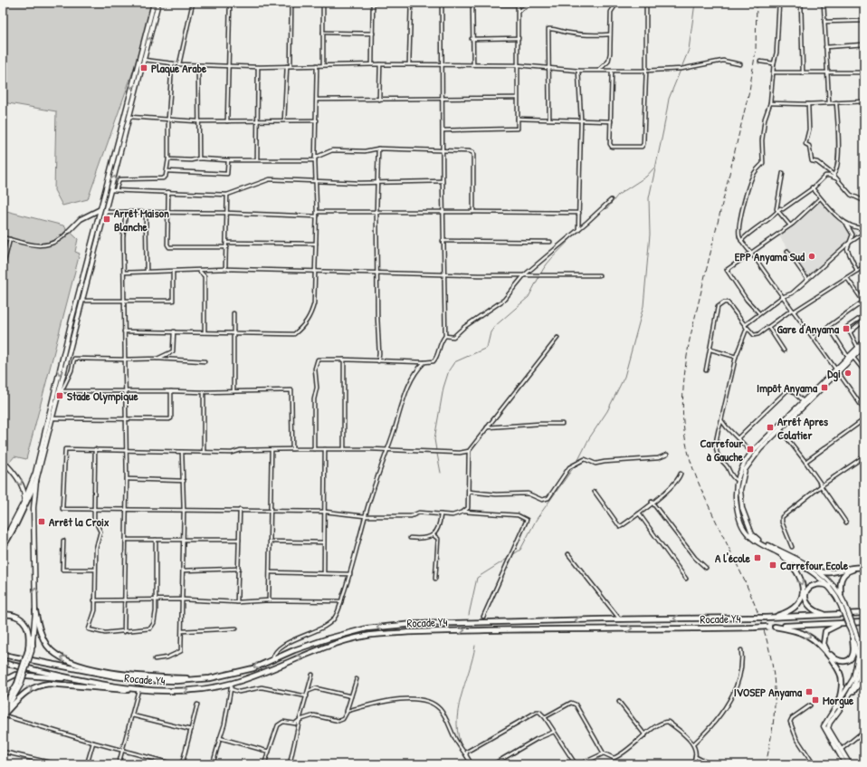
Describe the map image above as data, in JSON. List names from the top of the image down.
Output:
{
  "streets": {
    "highway": ["Rocade Y4"]
  },
  "places": {
    "transit": [
      "Plaque Arabe",
      "Arrêt Maison Blanche",
      "Gare d'Anyama",
      "Impôt Anyama",
      "Stade Olympique",
      "Arrêt Apres Colatier",
      "Carrefour à Gauche",
      "Arrêt la Croix",
      "A l'école",
      "Carrefour Ecole",
      "IVOSEP Anyama",
      "Morgue"
    ],
    "other": ["EPP Anyama Sud", "Dgi"]
  }
}
